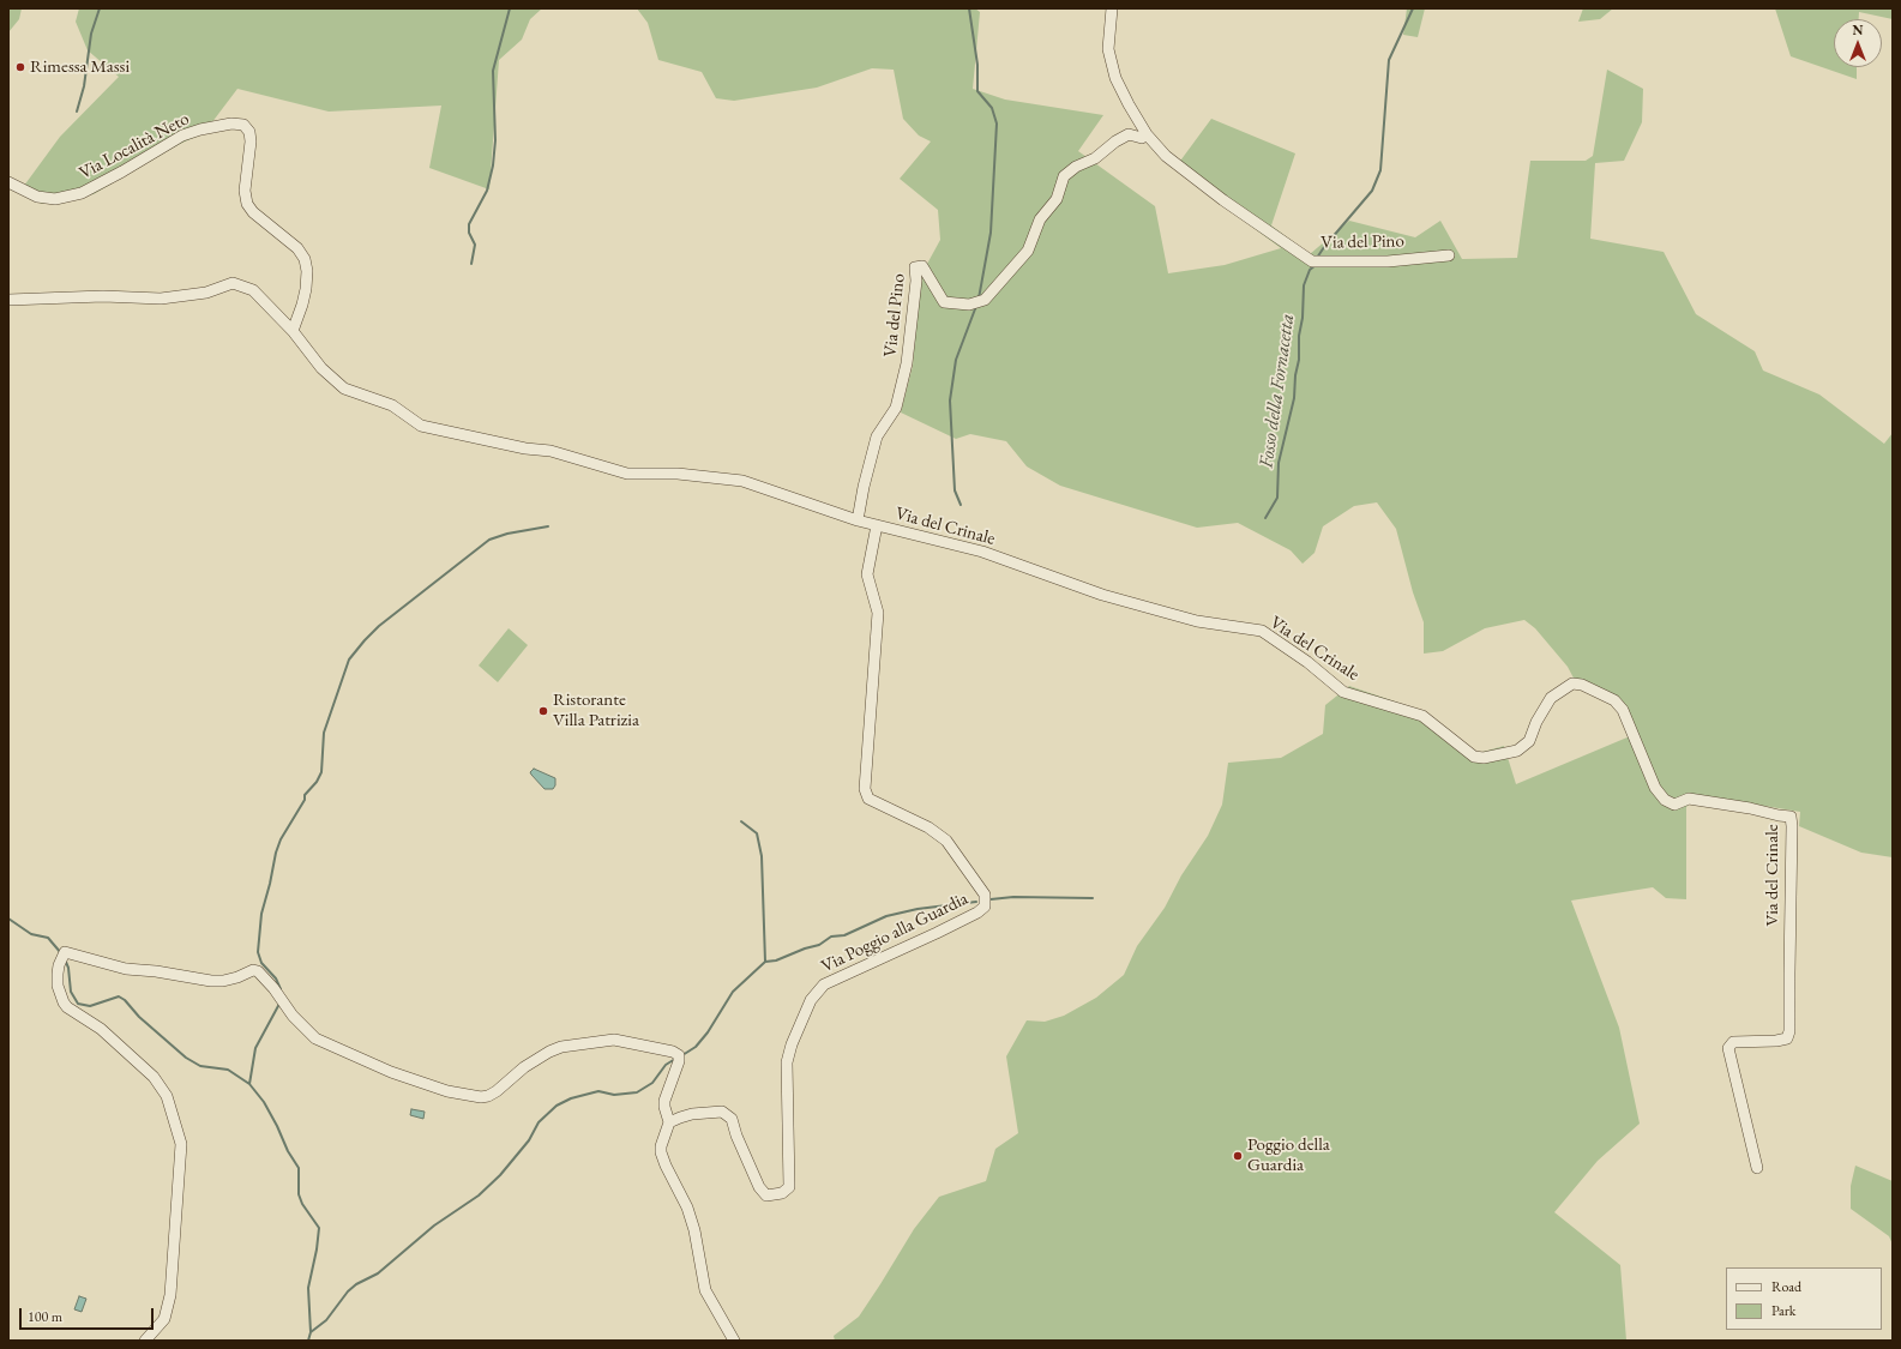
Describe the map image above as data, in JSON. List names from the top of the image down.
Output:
{
  "streets": {
    "street": [
      "Via Località Neto",
      "Via del Pino",
      "Via del Crinale",
      "Via Poggio alla Guardia"
    ]
  },
  "crossings": [
    ["Via Località Neto", "Via del Crinale"],
    ["Via del Pino", "Via del Crinale"],
    ["Via del Crinale", "Via Poggio alla Guardia"]
  ],
  "water": ["Fosso della Fornacetta"],
  "places": ["Rimessa Massi", "Ristorante Villa Patrizia", "Poggio della Guardia"],
  "legend": ["Road", "Park"],
  "scale_bar": "100 m",
  "north": "top"
}
